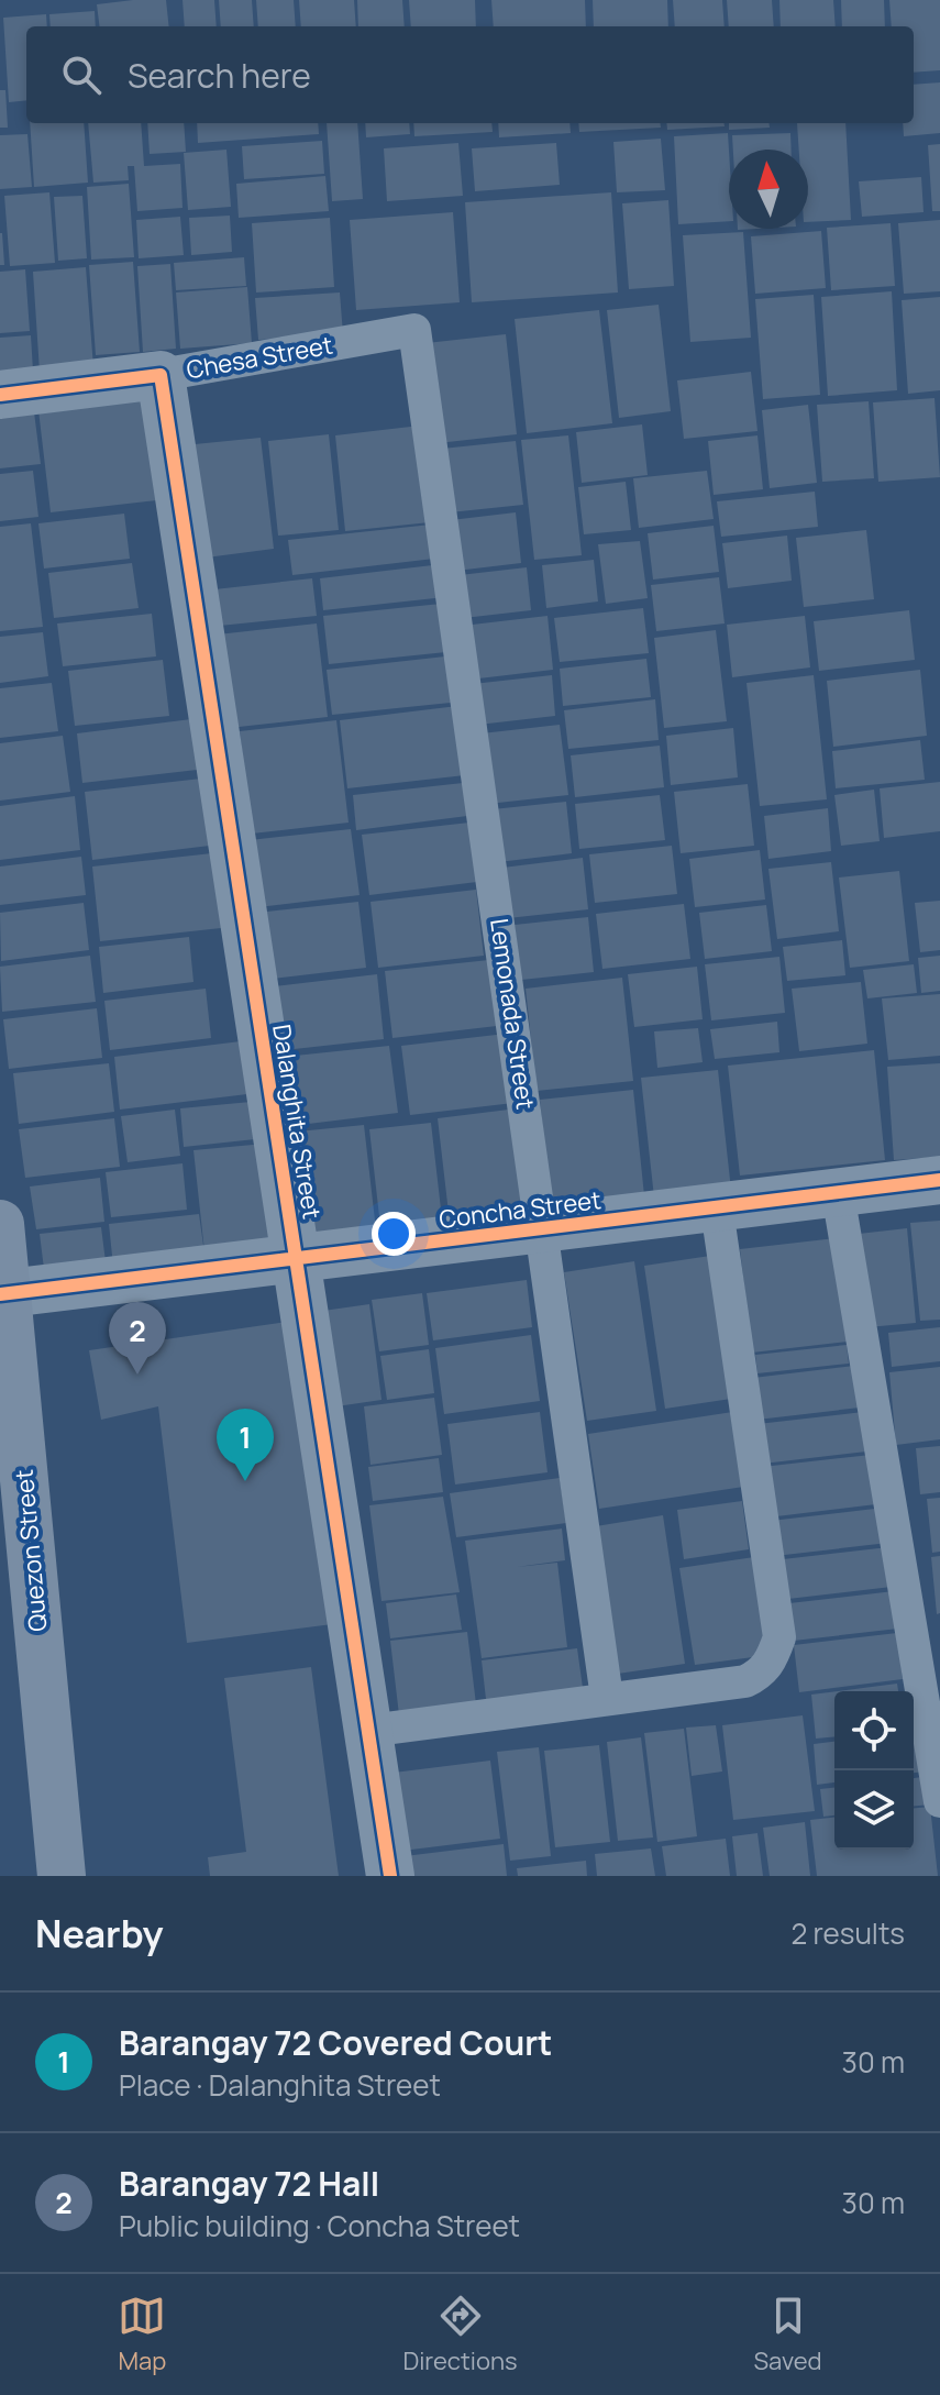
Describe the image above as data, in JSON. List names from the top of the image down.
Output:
{
  "streets": {
    "street": [
      "Chesa Street",
      "Dalanghita Street",
      "Concha Street",
      "Quezon Street"
    ],
    "lane": ["Lemonada Street"]
  },
  "crossings": [
    ["Chesa Street", "Lemonada Street"],
    ["Chesa Street", "Dalanghita Street"],
    ["Lemonada Street", "Concha Street"],
    ["Dalanghita Street", "Concha Street"],
    ["Concha Street", "Quezon Street"]
  ],
  "north": "top",
  "page": {
    "search": "Search here",
    "pins": ["2", "1"],
    "heading": ["Nearby", "2 results"],
    "list": [
      {
        "mark": "1",
        "name": "Barangay 72 Covered Court",
        "note": "Place · Dalanghita Street",
        "value": "30 m"
      },
      {
        "mark": "2",
        "name": "Barangay 72 Hall",
        "note": "Public building · Concha Street",
        "value": "30 m"
      }
    ],
    "nav": ["Map", "Directions", "Saved"]
  }
}
